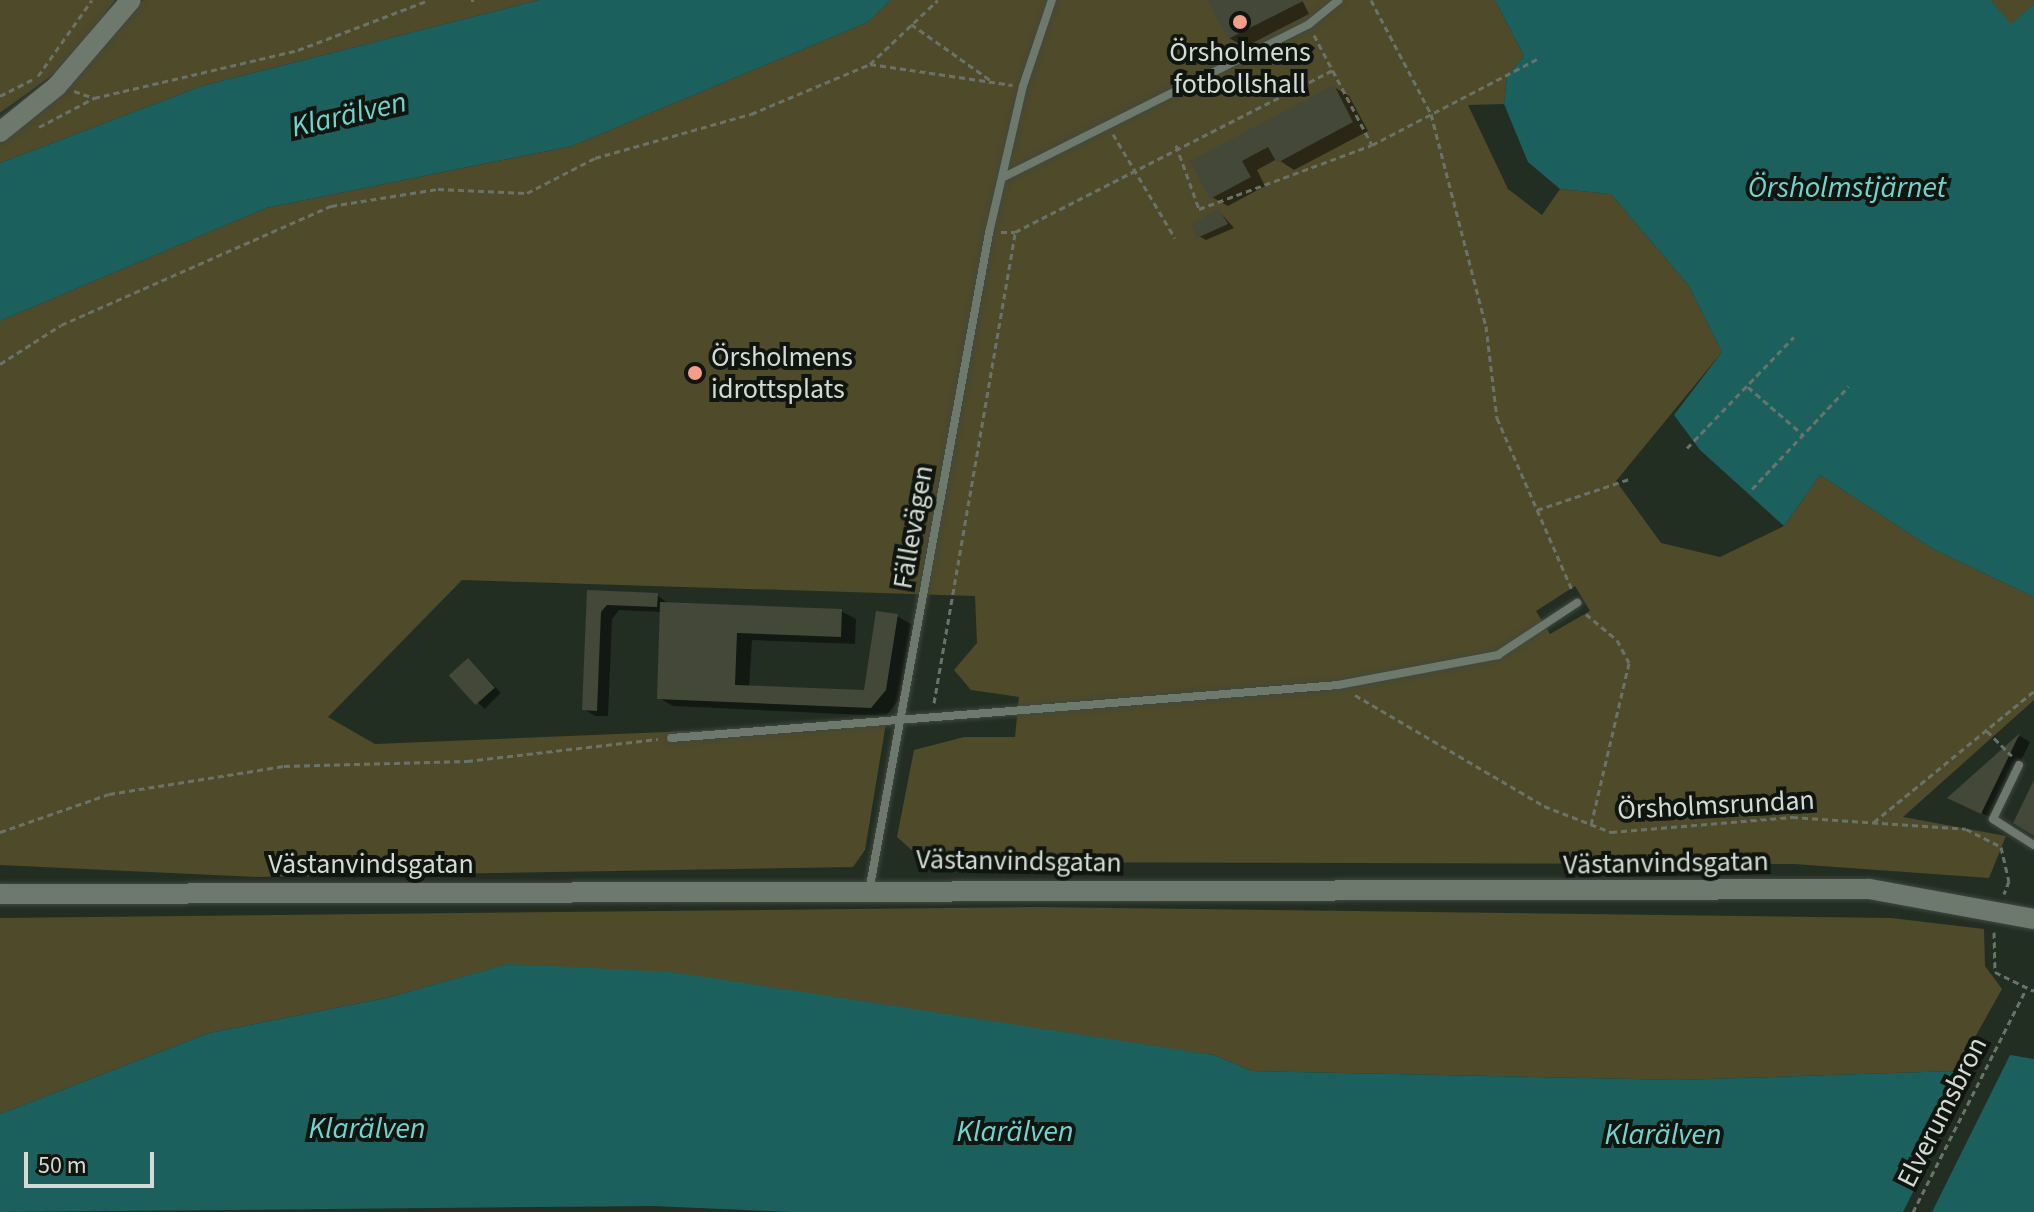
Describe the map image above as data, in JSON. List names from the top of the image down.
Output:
{
  "streets": {
    "street": ["Västanvindsgatan"],
    "lane": ["Fällevägen"],
    "path": ["Örsholmsrundan", "Elverumsbron"]
  },
  "crossings": [
    ["Fällevägen", "Västanvindsgatan"],
    ["Örsholmsrundan", "Västanvindsgatan"],
    ["Örsholmsrundan", "Elverumsbron"]
  ],
  "water": ["Klarälven", "Örsholmstjärnet"],
  "places": ["Örsholmens fotbollshall", "Örsholmens idrottsplats"],
  "scale_bar": "50 m"
}
